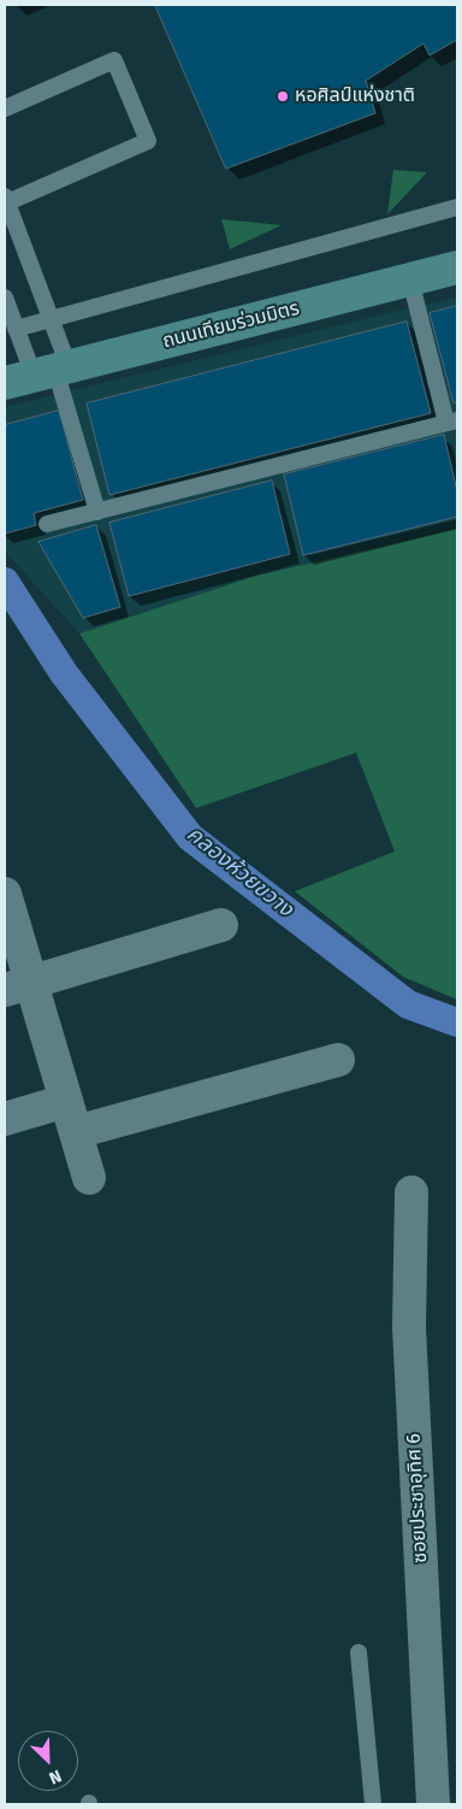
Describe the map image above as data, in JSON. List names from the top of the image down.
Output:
{
  "streets": {
    "street": ["ถนนเทียมร่วมมิตร", "ซอยประชาอุทิศ 6"]
  },
  "water": ["คลองห้วยขวาง"],
  "places": ["หอศิลป์แห่งชาติ"],
  "north": "bottom right"
}
